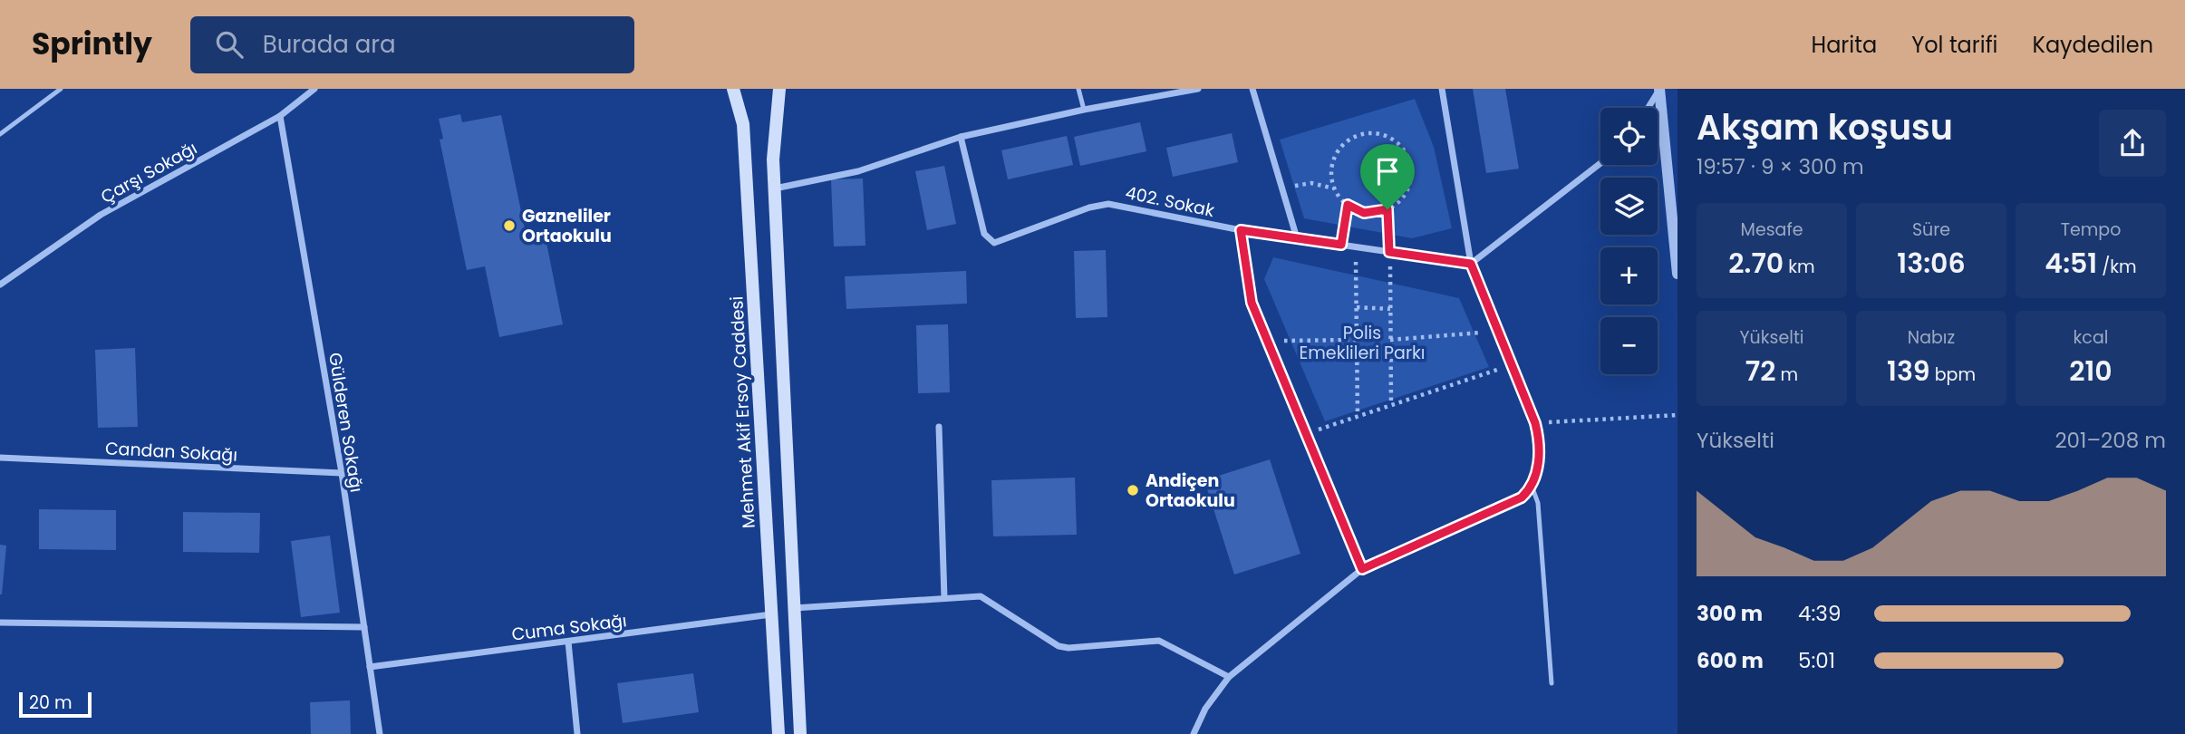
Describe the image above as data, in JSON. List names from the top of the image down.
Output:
{
  "streets": {
    "main road": ["Mehmet Akif Ersoy Caddesi"],
    "street": [
      "Çarşı Sokağı",
      "402. Sokak",
      "Gülderen Sokağı",
      "Candan Sokağı",
      "Cuma Sokağı"
    ]
  },
  "crossings": [
    ["Çarşı Sokağı", "Gülderen Sokağı"],
    ["Mehmet Akif Ersoy Caddesi", "Cuma Sokağı"],
    ["Gülderen Sokağı", "Candan Sokağı"],
    ["Gülderen Sokağı", "Cuma Sokağı"]
  ],
  "parks": ["Polis Emeklileri Parkı"],
  "places": ["Gazneliler Ortaokulu", "Andiçen Ortaokulu"],
  "scale_bar": "20 m",
  "page": {
    "header": "Sprintly",
    "search": "Burada ara",
    "nav": ["Harita", "Yol tarifi", "Kaydedilen"],
    "heading": ["Akşam koşusu", "19:57 · 9 × 300 m"],
    "map_buttons": ["+", "−"],
    "stats": [
      ["Mesafe", "2.70 km"],
      ["Süre", "13:06"],
      ["Tempo", "4:51 /km"],
      ["Yükselti", "72 m"],
      ["Nabız", "139 bpm"],
      ["kcal", "210"]
    ],
    "chart": ["Yükselti", "201–208 m"],
    "list": [
      {
        "name": "300 m",
        "note": "4:39"
      },
      {
        "name": "600 m",
        "note": "5:01"
      }
    ],
    "scale": "20 m"
  }
}
